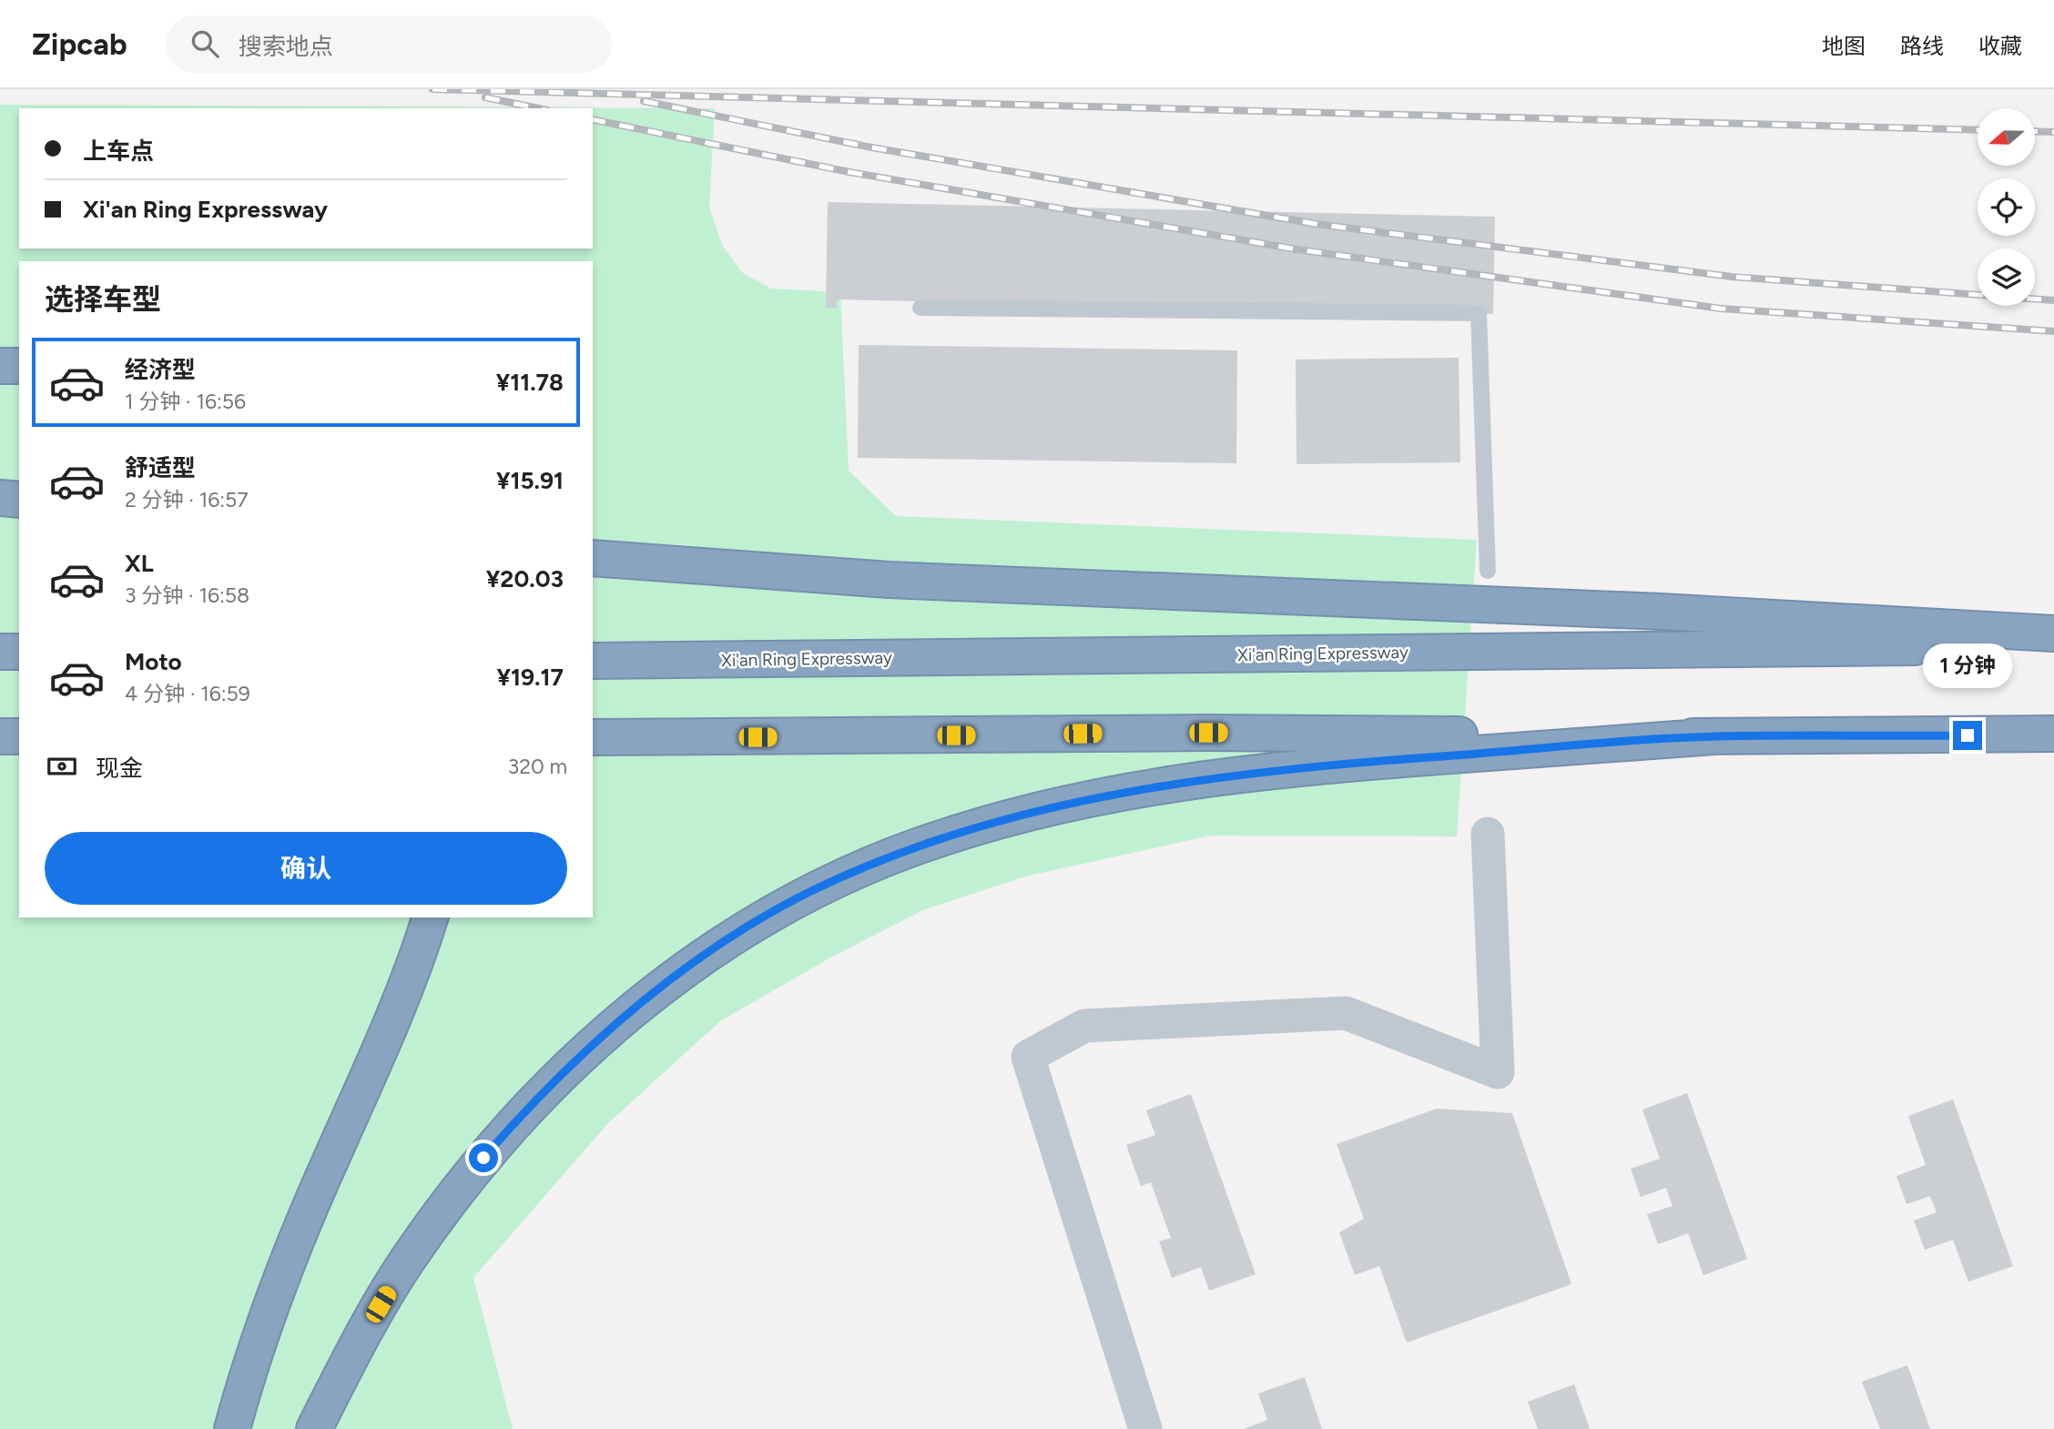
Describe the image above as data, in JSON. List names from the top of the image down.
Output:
{
  "streets": {
    "highway": ["Xi'an Ring Expressway"]
  },
  "north": "left",
  "page": {
    "header": "Zipcab",
    "search": "搜索地点",
    "nav": ["地图", "路线", "收藏"],
    "banner": ["上车点", "Xi'an Ring Expressway"],
    "heading": "选择车型",
    "list": [
      {
        "name": "经济型",
        "note": "1 分钟 · 16:56",
        "value": "¥11.78"
      },
      {
        "name": "舒适型",
        "note": "2 分钟 · 16:57",
        "value": "¥15.91"
      },
      {
        "name": "XL",
        "note": "3 分钟 · 16:58",
        "value": "¥20.03"
      },
      {
        "name": "Moto",
        "note": "4 分钟 · 16:59",
        "value": "¥19.17"
      }
    ],
    "bubble": "1 分钟",
    "pay": ["现金", "320 m"],
    "buttons": "确认"
  }
}
